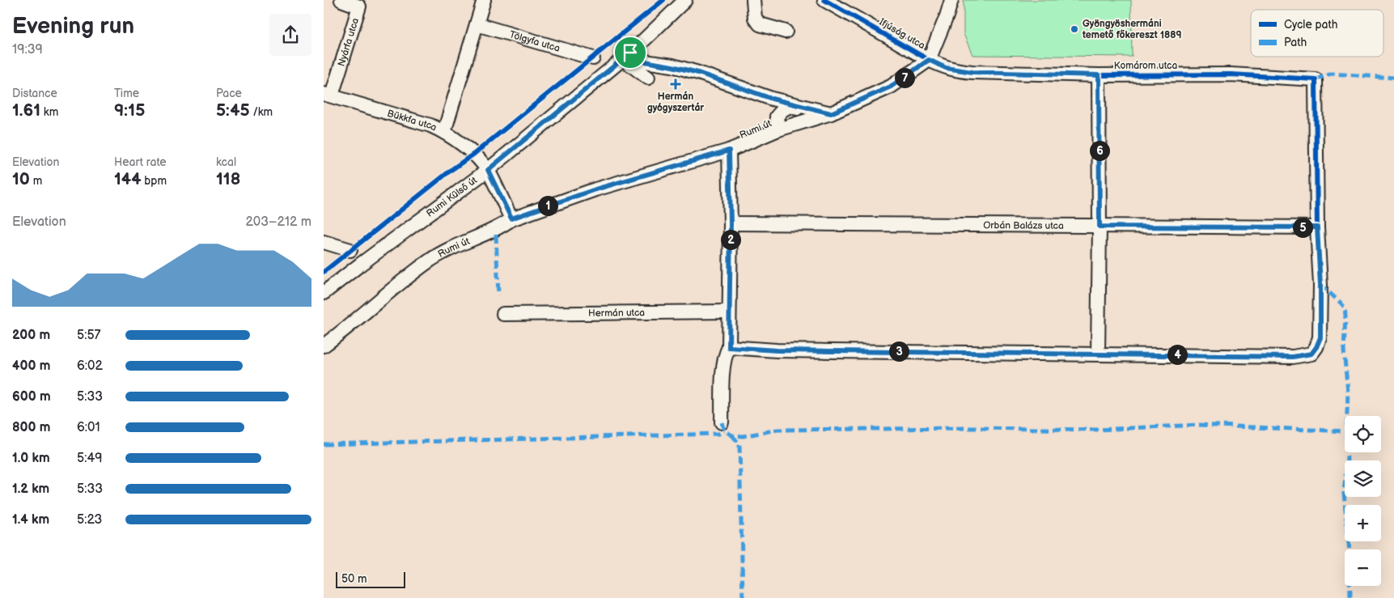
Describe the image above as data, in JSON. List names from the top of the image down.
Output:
{
  "streets": {
    "street": [
      "Ifjúság utca",
      "Tölgyfa utca",
      "Nyárfa utca",
      "Komárom utca",
      "Bükkfa utca",
      "Rumi út",
      "Rumi Külső út",
      "Orbán Balázs utca",
      "Hermán utca"
    ]
  },
  "crossings": [
    ["Ifjúság utca", "Komárom utca"],
    ["Ifjúság utca", "Rumi út"],
    ["Nyárfa utca", "Bükkfa utca"],
    ["Komárom utca", "Rumi út"],
    ["Komárom utca", "Orbán Balázs utca"],
    ["Bükkfa utca", "Rumi út"],
    ["Bükkfa utca", "Rumi Külső út"]
  ],
  "places": {
    "other": ["Gyöngyöshermáni temető főkereszt 1889"],
    "health": ["Hermán gyógyszertár"]
  },
  "legend": ["Cycle path", "Path"],
  "scale_bar": "50 m",
  "page": {
    "heading": ["Evening run", "19:39"],
    "pins": [
      "7",
      "6",
      "1",
      "5",
      "2",
      "3",
      "4"
    ],
    "stats": [
      ["Distance", "1.61 km"],
      ["Time", "9:15"],
      ["Pace", "5:45 /km"],
      ["Elevation", "10 m"],
      ["Heart rate", "144 bpm"],
      ["kcal", "118"]
    ],
    "chart": ["Elevation", "203–212 m"],
    "list": [
      {
        "name": "200 m",
        "note": "5:57"
      },
      {
        "name": "400 m",
        "note": "6:02"
      },
      {
        "name": "600 m",
        "note": "5:33"
      },
      {
        "name": "800 m",
        "note": "6:01"
      },
      {
        "name": "1.0 km",
        "note": "5:49"
      },
      {
        "name": "1.2 km",
        "note": "5:33"
      },
      {
        "name": "1.4 km",
        "note": "5:23"
      }
    ],
    "map_buttons": ["+", "−"],
    "scale": "50 m"
  }
}
